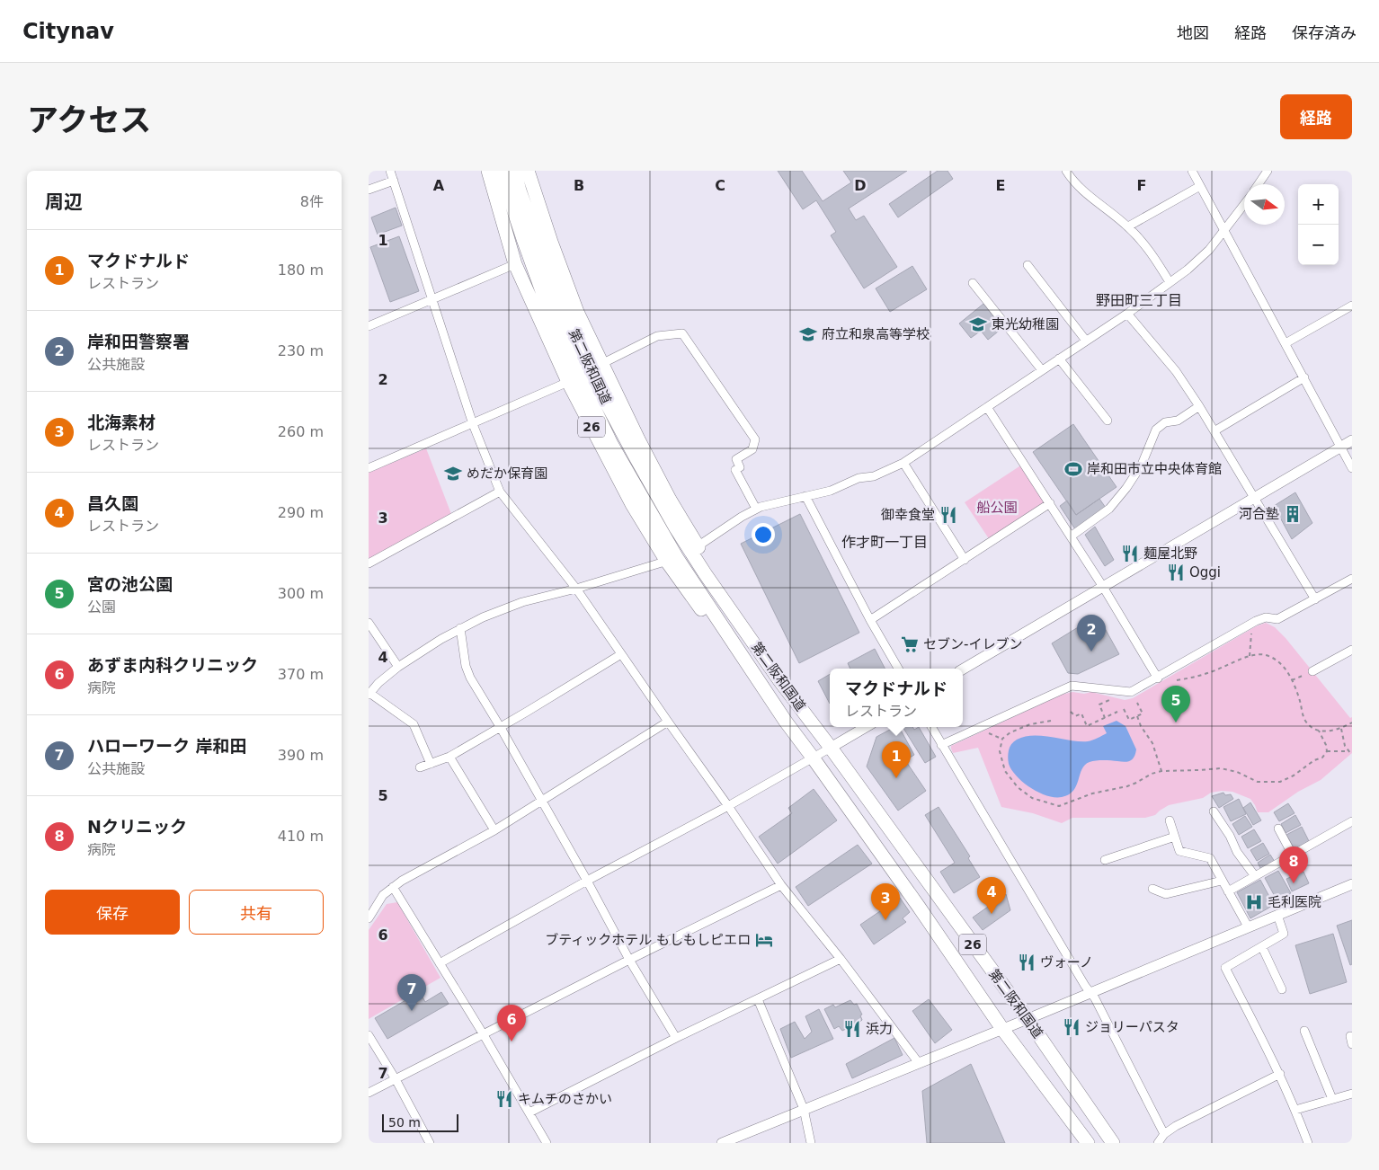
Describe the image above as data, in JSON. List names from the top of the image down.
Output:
{
  "streets": {
    "highway": ["第二阪和国道", "26"]
  },
  "crossings": [
    ["第二阪和国道", "26"]
  ],
  "districts": ["野田町三丁目", "作才町一丁目"],
  "parks": ["船公園"],
  "places": {
    "school or university": ["東光幼稚園", "府立和泉高等学校", "めだか保育園"],
    "sports": ["岸和田市立中央体育館"],
    "building": ["河合塾"],
    "restaurant": [
      "御幸食堂",
      "麺屋北野",
      "Oggi",
      "ヴォーノ",
      "ジョリーパスタ",
      "浜力",
      "キムチのさかい"
    ],
    "supermarket": ["セブン-イレブン"],
    "hospital": ["毛利医院"],
    "hotel": ["ブティックホテル もしもしピエロ"]
  },
  "scale_bar": "50 m",
  "north": "right",
  "page": {
    "header": "Citynav",
    "nav": ["地図", "経路", "保存済み"],
    "title": "アクセス",
    "buttons": [
      "経路",
      ["保存", "共有"]
    ],
    "heading": ["周辺", "8件"],
    "map_buttons": ["+", "−"],
    "list": [
      {
        "mark": "1",
        "name": "マクドナルド",
        "note": "レストラン",
        "value": "180 m"
      },
      {
        "mark": "2",
        "name": "岸和田警察署",
        "note": "公共施設",
        "value": "230 m"
      },
      {
        "mark": "3",
        "name": "北海素材",
        "note": "レストラン",
        "value": "260 m"
      },
      {
        "mark": "4",
        "name": "昌久園",
        "note": "レストラン",
        "value": "290 m"
      },
      {
        "mark": "5",
        "name": "宮の池公園",
        "note": "公園",
        "value": "300 m"
      },
      {
        "mark": "6",
        "name": "あずま内科クリニック",
        "note": "病院",
        "value": "370 m"
      },
      {
        "mark": "7",
        "name": "ハローワーク 岸和田",
        "note": "公共施設",
        "value": "390 m"
      },
      {
        "mark": "8",
        "name": "Nクリニック",
        "note": "病院",
        "value": "410 m"
      }
    ],
    "pins": [
      "2",
      "5",
      "1",
      "8",
      "4",
      "3",
      "7",
      "6"
    ],
    "popup": ["マクドナルド", "レストラン"],
    "scale": "50 m"
  },
  "grid": {
    "columns": [
      "A",
      "B",
      "C",
      "D",
      "E",
      "F"
    ],
    "rows": [
      "1",
      "2",
      "3",
      "4",
      "5",
      "6",
      "7"
    ]
  }
}
